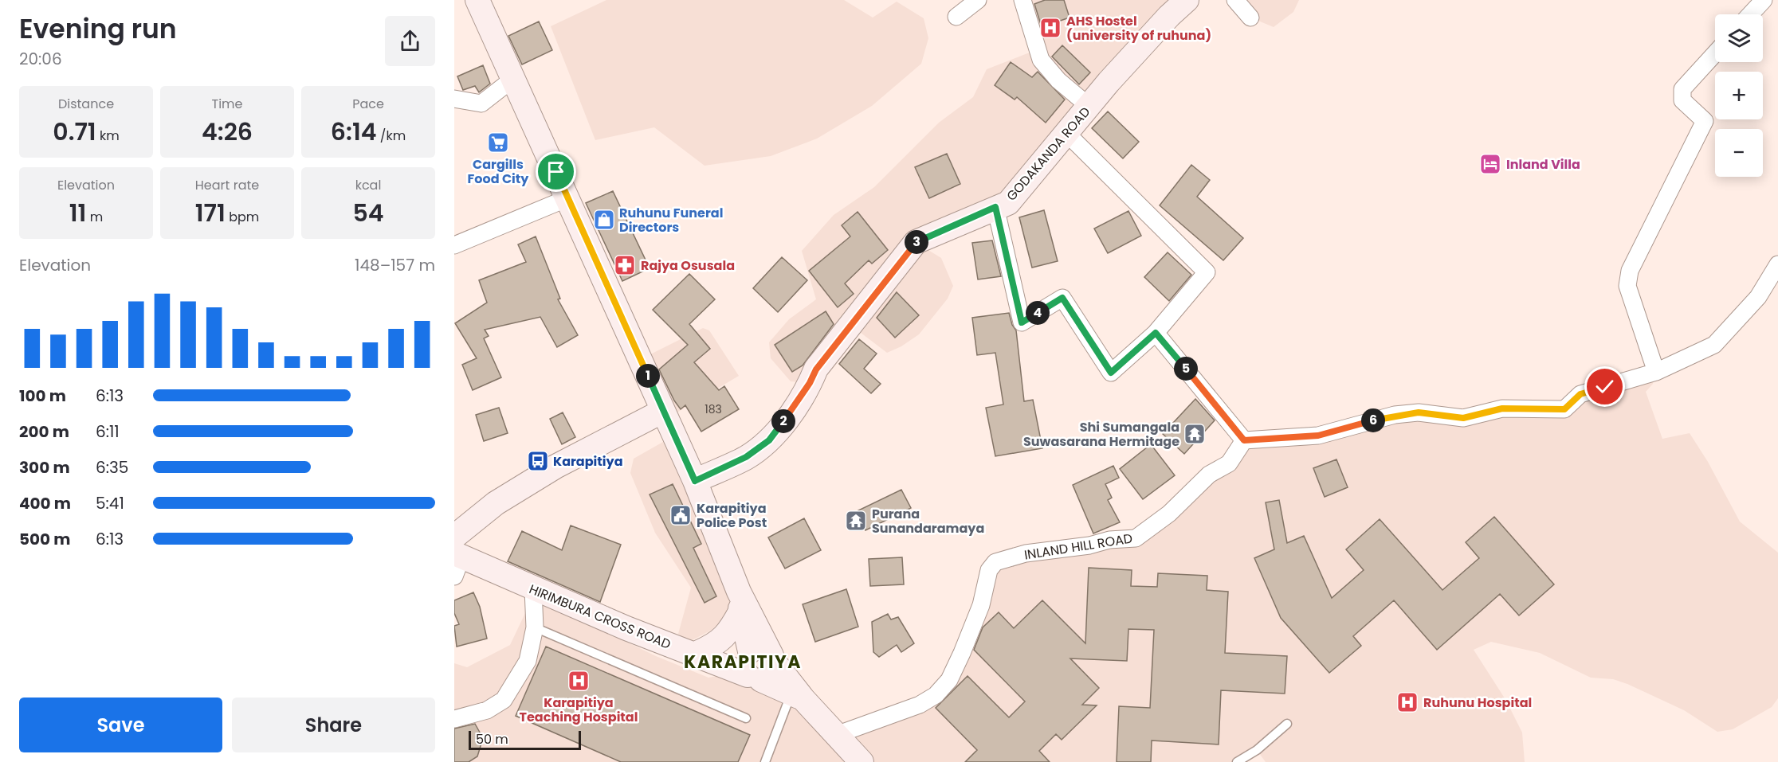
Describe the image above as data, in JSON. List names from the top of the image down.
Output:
{
  "streets": {
    "main road": ["GODAKANDA ROAD", "HIRIMBURA CROSS ROAD"],
    "street": ["INLAND HILL ROAD"]
  },
  "districts": ["KARAPITIYA"],
  "places": {
    "hospital": ["AHS Hostel (university of ruhuna)", "Karapitiya Teaching Hospital", "Ruhunu Hospital"],
    "supermarket": ["Cargills Food City"],
    "hotel": ["Inland Villa"],
    "shop": ["Ruhunu Funeral Directors"],
    "pharmacy": ["Rajya Osusala"],
    "temple": ["Shi Sumangala Suwasarana Hermitage", "Purana Sunandaramaya"],
    "bus stop": ["Karapitiya"],
    "public building": ["Karapitiya Police Post"]
  },
  "house_numbers": ["183"],
  "scale_bar": "50 m",
  "page": {
    "heading": ["Evening run", "20:06"],
    "map_buttons": ["+", "−"],
    "stats": [
      ["Distance", "0.71 km"],
      ["Time", "4:26"],
      ["Pace", "6:14 /km"],
      ["Elevation", "11 m"],
      ["Heart rate", "171 bpm"],
      ["kcal", "54"]
    ],
    "pins": [
      "3",
      "4",
      "5",
      "1",
      "6",
      "2"
    ],
    "chart": ["Elevation", "148–157 m"],
    "list": [
      {
        "name": "100 m",
        "note": "6:13"
      },
      {
        "name": "200 m",
        "note": "6:11"
      },
      {
        "name": "300 m",
        "note": "6:35"
      },
      {
        "name": "400 m",
        "note": "5:41"
      },
      {
        "name": "500 m",
        "note": "6:13"
      }
    ],
    "buttons": ["Save", "Share"],
    "scale": "50 m"
  }
}
